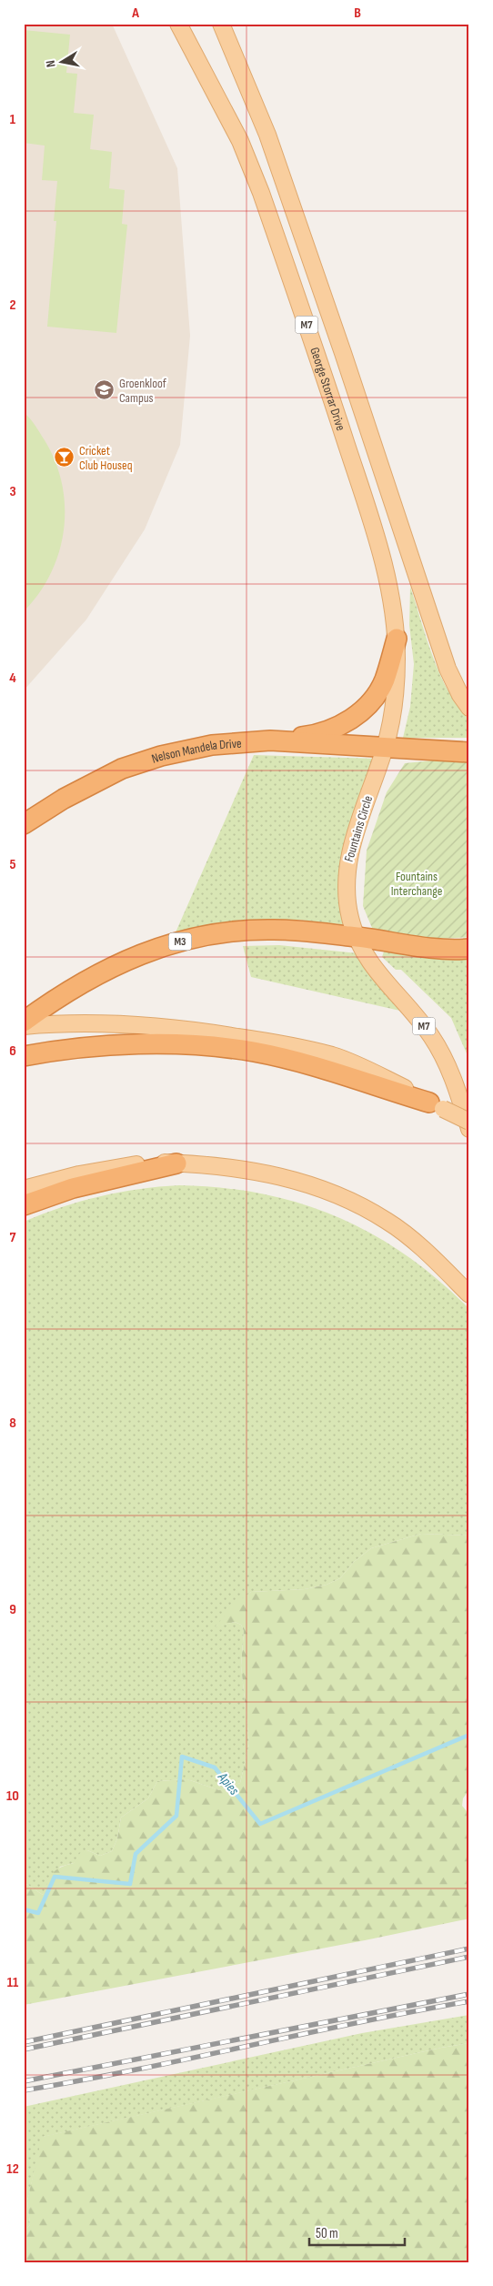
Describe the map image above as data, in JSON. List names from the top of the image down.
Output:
{
  "streets": {
    "highway": ["Nelson Mandela Drive", "M3"],
    "main road": ["M7", "George Storrar Drive", "Fountains Circle"]
  },
  "crossings": [
    ["M7", "Fountains Circle"],
    ["M7", "M3"],
    ["George Storrar Drive", "Nelson Mandela Drive"],
    ["George Storrar Drive", "Fountains Circle"],
    ["Nelson Mandela Drive", "Fountains Circle"],
    ["Fountains Circle", "M3"]
  ],
  "water": ["Apies"],
  "parks": ["Fountains Interchange"],
  "places": {
    "school or university": ["Groenkloof Campus"],
    "bar": ["Cricket Club Houseq"]
  },
  "scale_bar": "50 m",
  "north": "left",
  "grid": {
    "columns": ["A", "B"],
    "rows": [
      "1",
      "2",
      "3",
      "4",
      "5",
      "6",
      "7",
      "8",
      "9",
      "10",
      "11",
      "12"
    ]
  }
}
